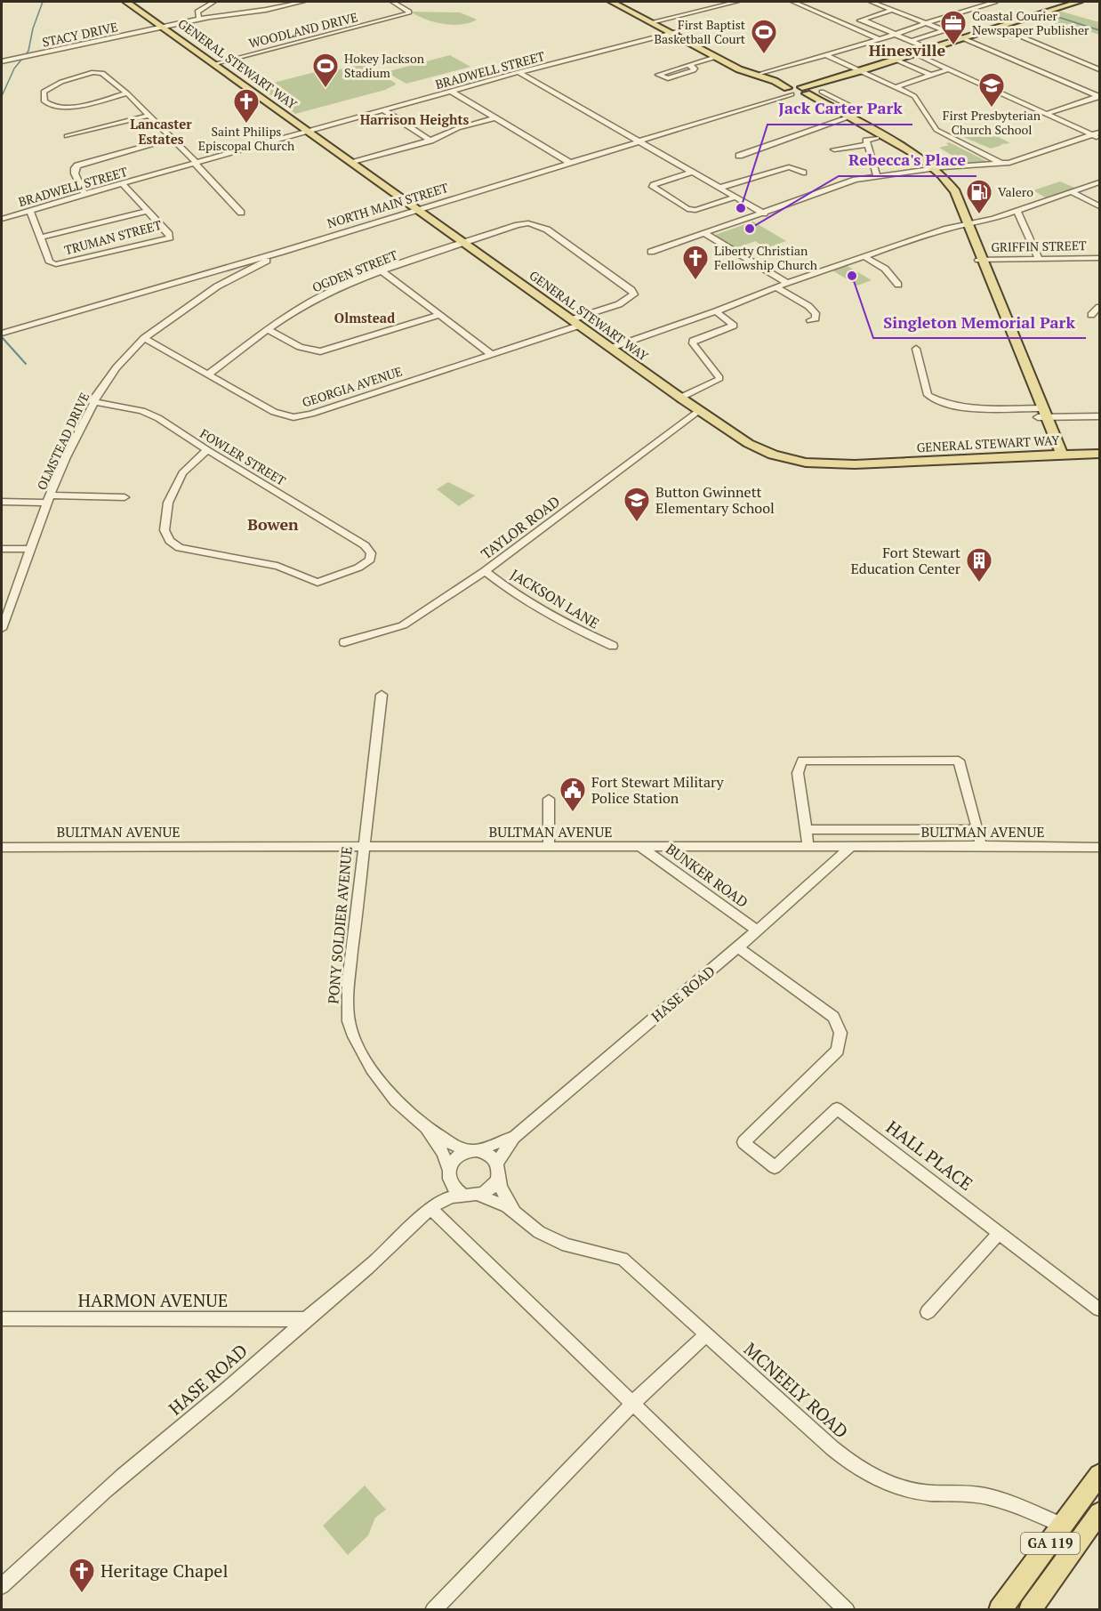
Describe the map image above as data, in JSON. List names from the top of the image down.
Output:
{
  "streets": {
    "main road": ["GENERAL STEWART WAY", "NORTH MAIN STREET", "GA 119"],
    "street": [
      "WOODLAND DRIVE",
      "STACY DRIVE",
      "BRADWELL STREET",
      "TRUMAN STREET",
      "GRIFFIN STREET",
      "OGDEN STREET",
      "GEORGIA AVENUE",
      "OLMSTEAD DRIVE",
      "FOWLER STREET",
      "TAYLOR ROAD",
      "JACKSON LANE",
      "BULTMAN AVENUE",
      "BUNKER ROAD",
      "PONY SOLDIER AVENUE",
      "HASE ROAD",
      "HALL PLACE",
      "HARMON AVENUE",
      "MCNEELY ROAD"
    ]
  },
  "crossings": [
    ["WOODLAND DRIVE", "GENERAL STEWART WAY"],
    ["STACY DRIVE", "GENERAL STEWART WAY"],
    ["GENERAL STEWART WAY", "BRADWELL STREET"],
    ["GENERAL STEWART WAY", "NORTH MAIN STREET"],
    ["GENERAL STEWART WAY", "OGDEN STREET"],
    ["GENERAL STEWART WAY", "GEORGIA AVENUE"],
    ["GENERAL STEWART WAY", "TAYLOR ROAD"],
    ["NORTH MAIN STREET", "OLMSTEAD DRIVE"],
    ["OGDEN STREET", "GEORGIA AVENUE"],
    ["GEORGIA AVENUE", "OLMSTEAD DRIVE"],
    ["OLMSTEAD DRIVE", "FOWLER STREET"],
    ["TAYLOR ROAD", "JACKSON LANE"],
    ["BULTMAN AVENUE", "BUNKER ROAD"],
    ["BULTMAN AVENUE", "PONY SOLDIER AVENUE"],
    ["BULTMAN AVENUE", "HASE ROAD"],
    ["BUNKER ROAD", "HASE ROAD"],
    ["HASE ROAD", "HALL PLACE"],
    ["HASE ROAD", "HARMON AVENUE"],
    ["MCNEELY ROAD", "GA 119"]
  ],
  "districts": [
    "Hinesville",
    "Harrison Heights",
    "Lancaster Estates",
    "Olmstead",
    "Bowen"
  ],
  "places": {
    "office": ["Coastal Courier Newspaper Publisher"],
    "sports": ["First Baptist Basketball Court", "Hokey Jackson Stadium"],
    "school or university": ["First Presbyterian Church School", "Button Gwinnett Elementary School"],
    "church": ["Saint Philips Episcopal Church", "Liberty Christian Fellowship Church", "Heritage Chapel"],
    "other": ["Jack Carter Park", "Rebecca's Place", "Singleton Memorial Park"],
    "fuel station": ["Valero"],
    "building": ["Fort Stewart Education Center"],
    "public building": ["Fort Stewart Military Police Station"]
  }
}
